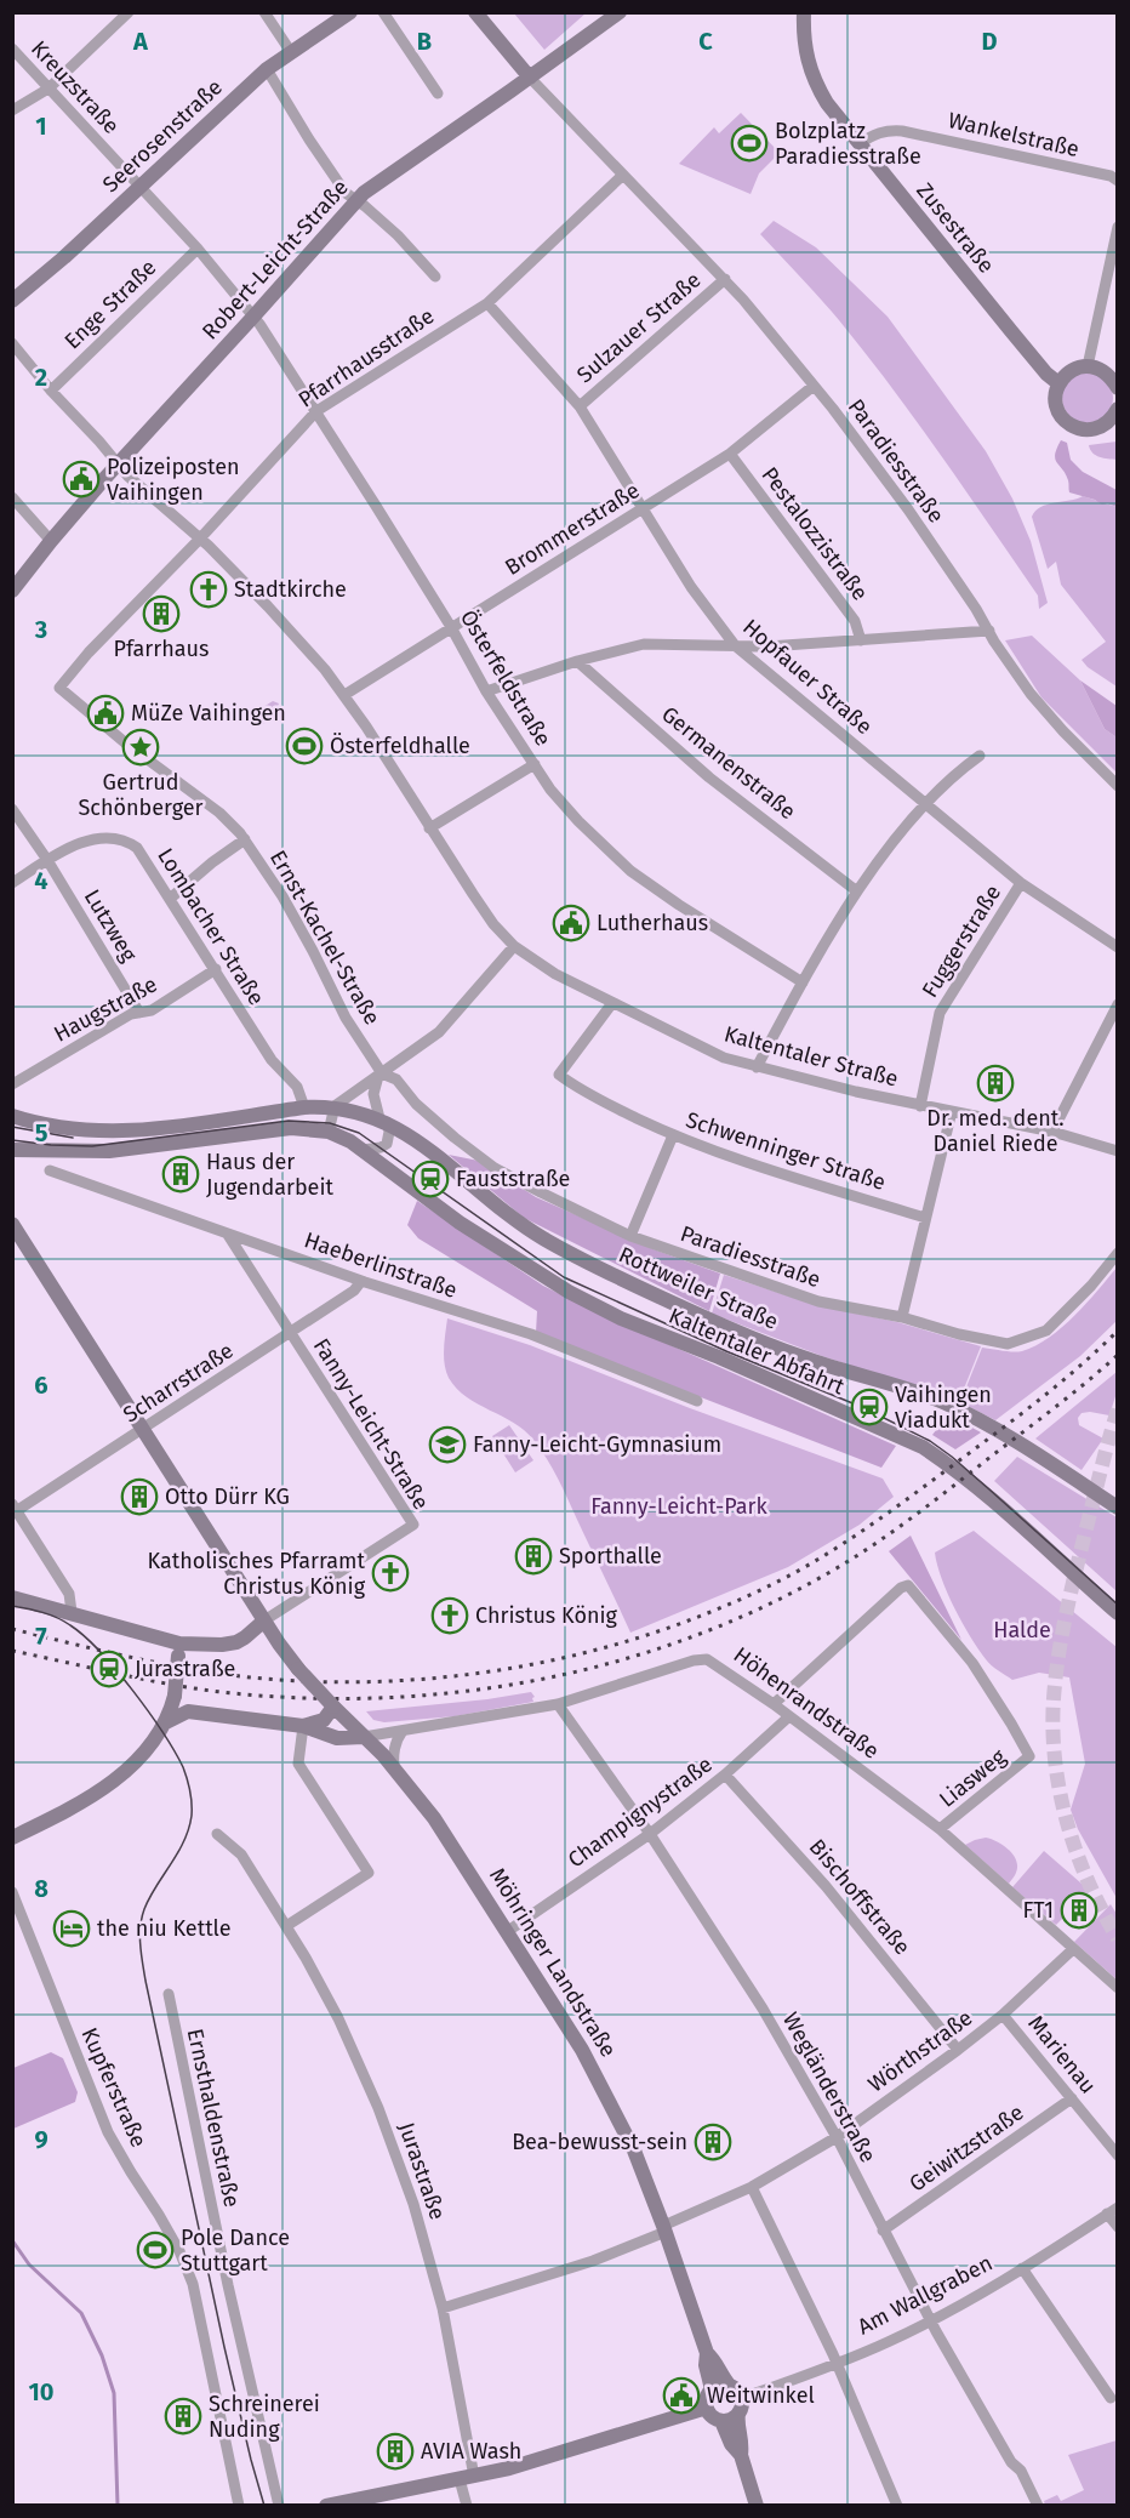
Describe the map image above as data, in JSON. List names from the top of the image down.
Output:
{
  "streets": {
    "main road": [
      "Seerosenstraße",
      "Zusestraße",
      "Robert-Leicht-Straße",
      "Rottweiler Straße",
      "Kaltentaler Abfahrt",
      "Höhenrandstraße",
      "Möhringer Landstraße"
    ],
    "street": [
      "Kreuzstraße",
      "Wankelstraße",
      "Enge Straße",
      "Sulzauer Straße",
      "Pfarrhausstraße",
      "Paradiesstraße",
      "Brommerstraße",
      "Pestalozzistraße",
      "Hopfauer Straße",
      "Österfeldstraße",
      "Germanenstraße",
      "Lutzweg",
      "Lombacher Straße",
      "Ernst-Kachel-Straße",
      "Fuggerstraße",
      "Haugstraße",
      "Kaltentaler Straße",
      "Schwenninger Straße",
      "Haeberlinstraße",
      "Scharrstraße",
      "Fanny-Leicht-Straße",
      "Liasweg",
      "Champignystraße",
      "Bischoffstraße",
      "Wörthstraße",
      "Marienau",
      "Kupferstraße",
      "Wegländerstraße",
      "Ernsthaldenstraße",
      "Geiwitzstraße",
      "Jurastraße",
      "Am Wallgraben"
    ]
  },
  "crossings": [
    ["Kreuzstraße", "Seerosenstraße"],
    ["Kreuzstraße", "Robert-Leicht-Straße"],
    ["Kreuzstraße", "Enge Straße"],
    ["Kreuzstraße", "Österfeldstraße"],
    ["Wankelstraße", "Zusestraße"],
    ["Robert-Leicht-Straße", "Paradiesstraße"],
    ["Robert-Leicht-Straße", "Österfeldstraße"],
    ["Robert-Leicht-Straße", "Kaltentaler Straße"],
    ["Enge Straße", "Kaltentaler Straße"],
    ["Sulzauer Straße", "Paradiesstraße"],
    ["Sulzauer Straße", "Hopfauer Straße"],
    ["Pfarrhausstraße", "Paradiesstraße"],
    ["Pfarrhausstraße", "Hopfauer Straße"],
    ["Pfarrhausstraße", "Österfeldstraße"],
    ["Pfarrhausstraße", "Ernst-Kachel-Straße"],
    ["Pfarrhausstraße", "Kaltentaler Straße"],
    ["Paradiesstraße", "Brommerstraße"],
    ["Paradiesstraße", "Ernst-Kachel-Straße"],
    ["Brommerstraße", "Pestalozzistraße"],
    ["Brommerstraße", "Hopfauer Straße"],
    ["Brommerstraße", "Österfeldstraße"],
    ["Brommerstraße", "Kaltentaler Straße"],
    ["Hopfauer Straße", "Fuggerstraße"],
    ["Lutzweg", "Lombacher Straße"],
    ["Lutzweg", "Haugstraße"],
    ["Lombacher Straße", "Haugstraße"],
    ["Lombacher Straße", "Rottweiler Straße"],
    ["Fuggerstraße", "Kaltentaler Straße"],
    ["Kaltentaler Straße", "Schwenninger Straße"],
    ["Haeberlinstraße", "Scharrstraße"],
    ["Haeberlinstraße", "Fanny-Leicht-Straße"],
    ["Scharrstraße", "Fanny-Leicht-Straße"],
    ["Scharrstraße", "Möhringer Landstraße"],
    ["Fanny-Leicht-Straße", "Möhringer Landstraße"],
    ["Höhenrandstraße", "Liasweg"],
    ["Höhenrandstraße", "Champignystraße"],
    ["Höhenrandstraße", "Möhringer Landstraße"],
    ["Höhenrandstraße", "Wörthstraße"],
    ["Höhenrandstraße", "Wegländerstraße"],
    ["Champignystraße", "Bischoffstraße"],
    ["Champignystraße", "Möhringer Landstraße"],
    ["Champignystraße", "Wegländerstraße"],
    ["Bischoffstraße", "Wörthstraße"],
    ["Möhringer Landstraße", "Wörthstraße"],
    ["Möhringer Landstraße", "Am Wallgraben"],
    ["Wörthstraße", "Marienau"],
    ["Wörthstraße", "Wegländerstraße"],
    ["Wörthstraße", "Jurastraße"],
    ["Marienau", "Geiwitzstraße"],
    ["Wegländerstraße", "Geiwitzstraße"],
    ["Wegländerstraße", "Am Wallgraben"]
  ],
  "parks": ["Fanny-Leicht-Park", "Halde"],
  "places": {
    "sports": ["Bolzplatz Paradiesstraße", "Österfeldhalle", "Pole Dance Stuttgart"],
    "public building": [
      "Polizeiposten Vaihingen",
      "MüZe Vaihingen",
      "Lutherhaus",
      "Weitwinkel"
    ],
    "church": ["Stadtkirche", "Katholisches Pfarramt Christus König", "Christus König"],
    "building": [
      "Pfarrhaus",
      "Dr. med. dent. Daniel Riede",
      "Haus der Jugendarbeit",
      "Otto Dürr KG",
      "Sporthalle",
      "FT1",
      "Bea-bewusst-sein",
      "Schreinerei Nuding",
      "AVIA Wash"
    ],
    "place": ["Gertrud Schönberger"],
    "station": ["Fauststraße", "Vaihingen Viadukt", "Jurastraße"],
    "school or university": ["Fanny-Leicht-Gymnasium"],
    "hotel": ["the niu Kettle"]
  },
  "grid": {
    "columns": [
      "A",
      "B",
      "C",
      "D"
    ],
    "rows": [
      "1",
      "2",
      "3",
      "4",
      "5",
      "6",
      "7",
      "8",
      "9",
      "10"
    ]
  }
}
